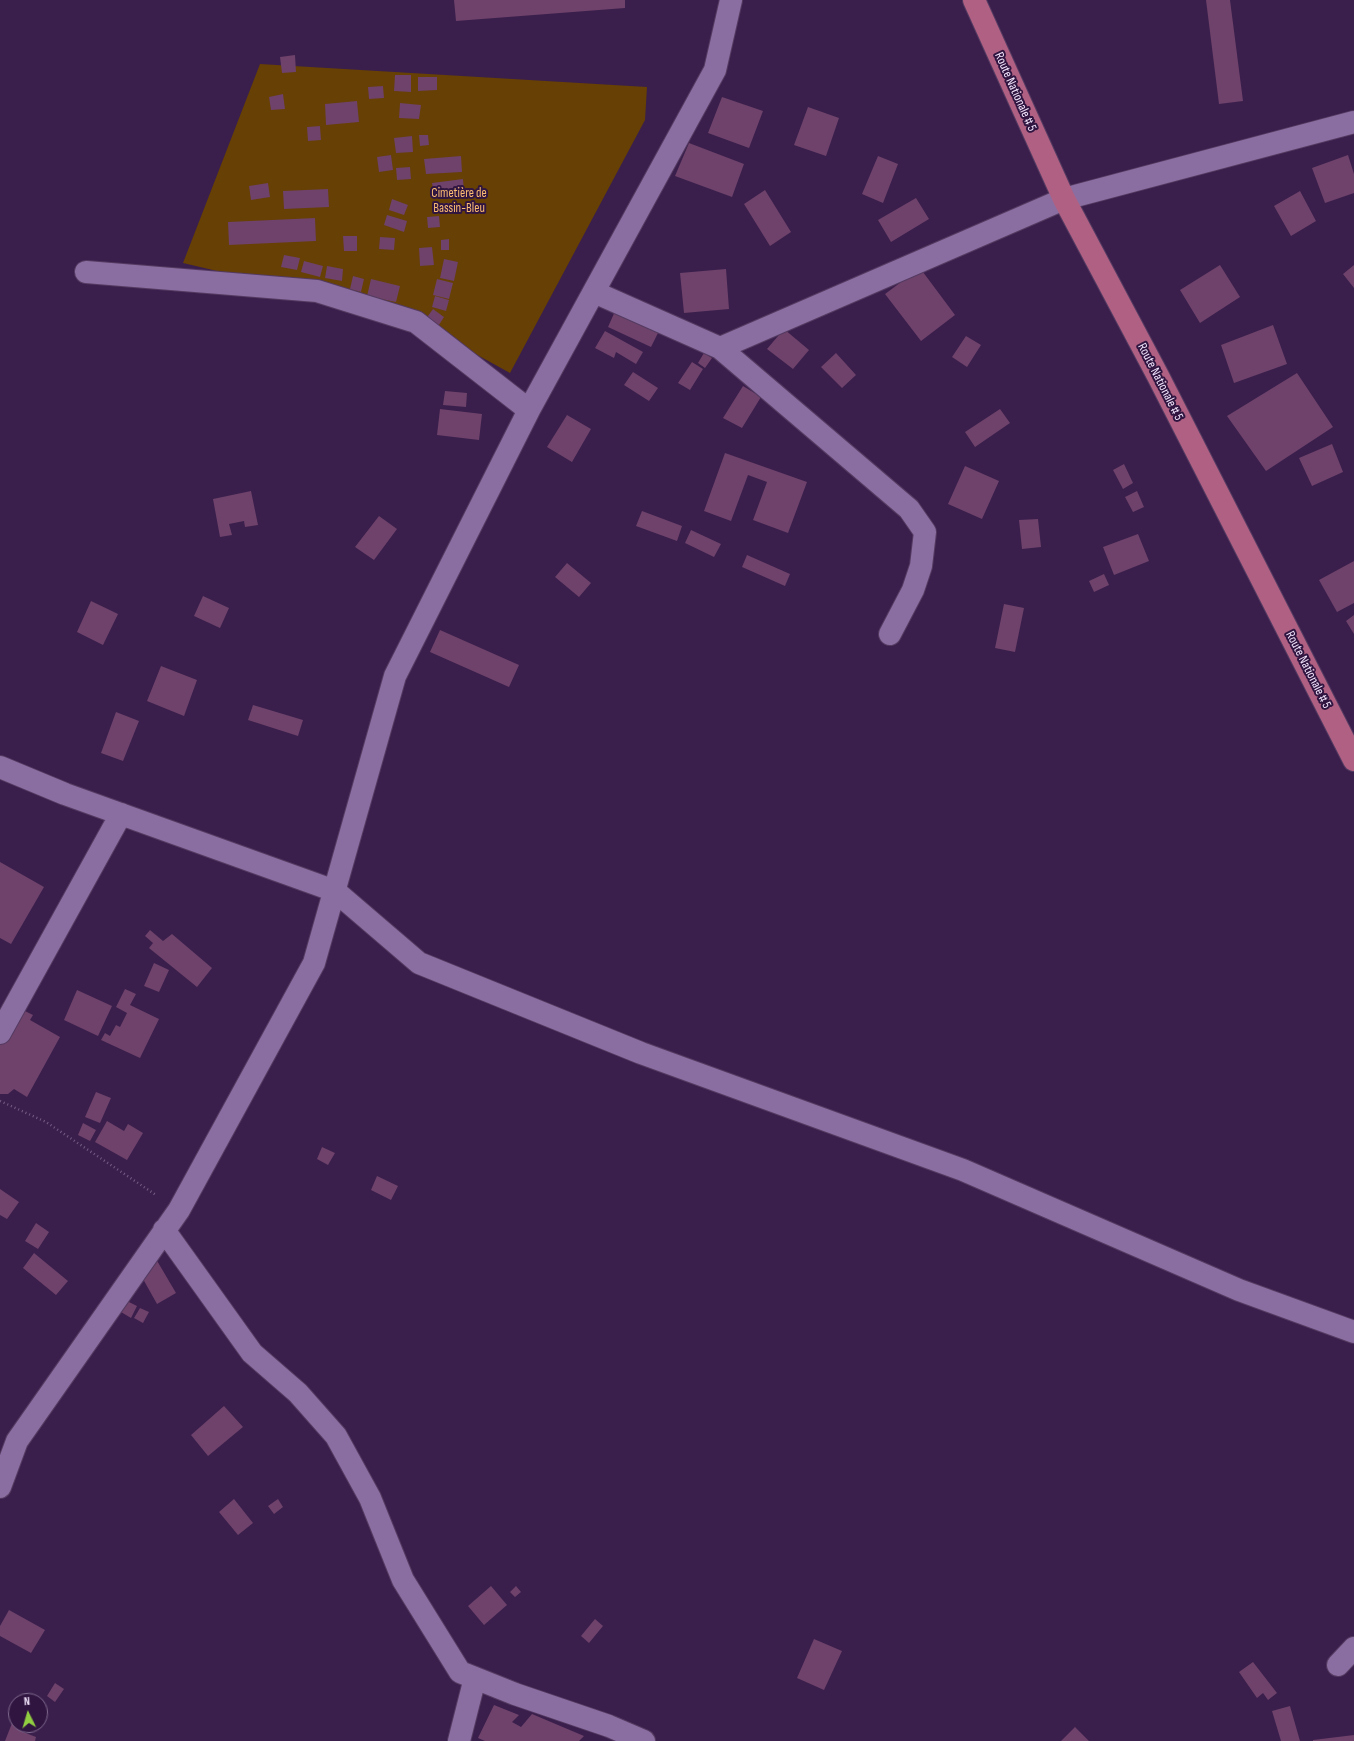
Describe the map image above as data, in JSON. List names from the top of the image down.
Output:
{
  "streets": {
    "main road": ["Route Nationale # 5"]
  },
  "parks": ["Cimetière de Bassin-Bleu"],
  "north": "top"
}
